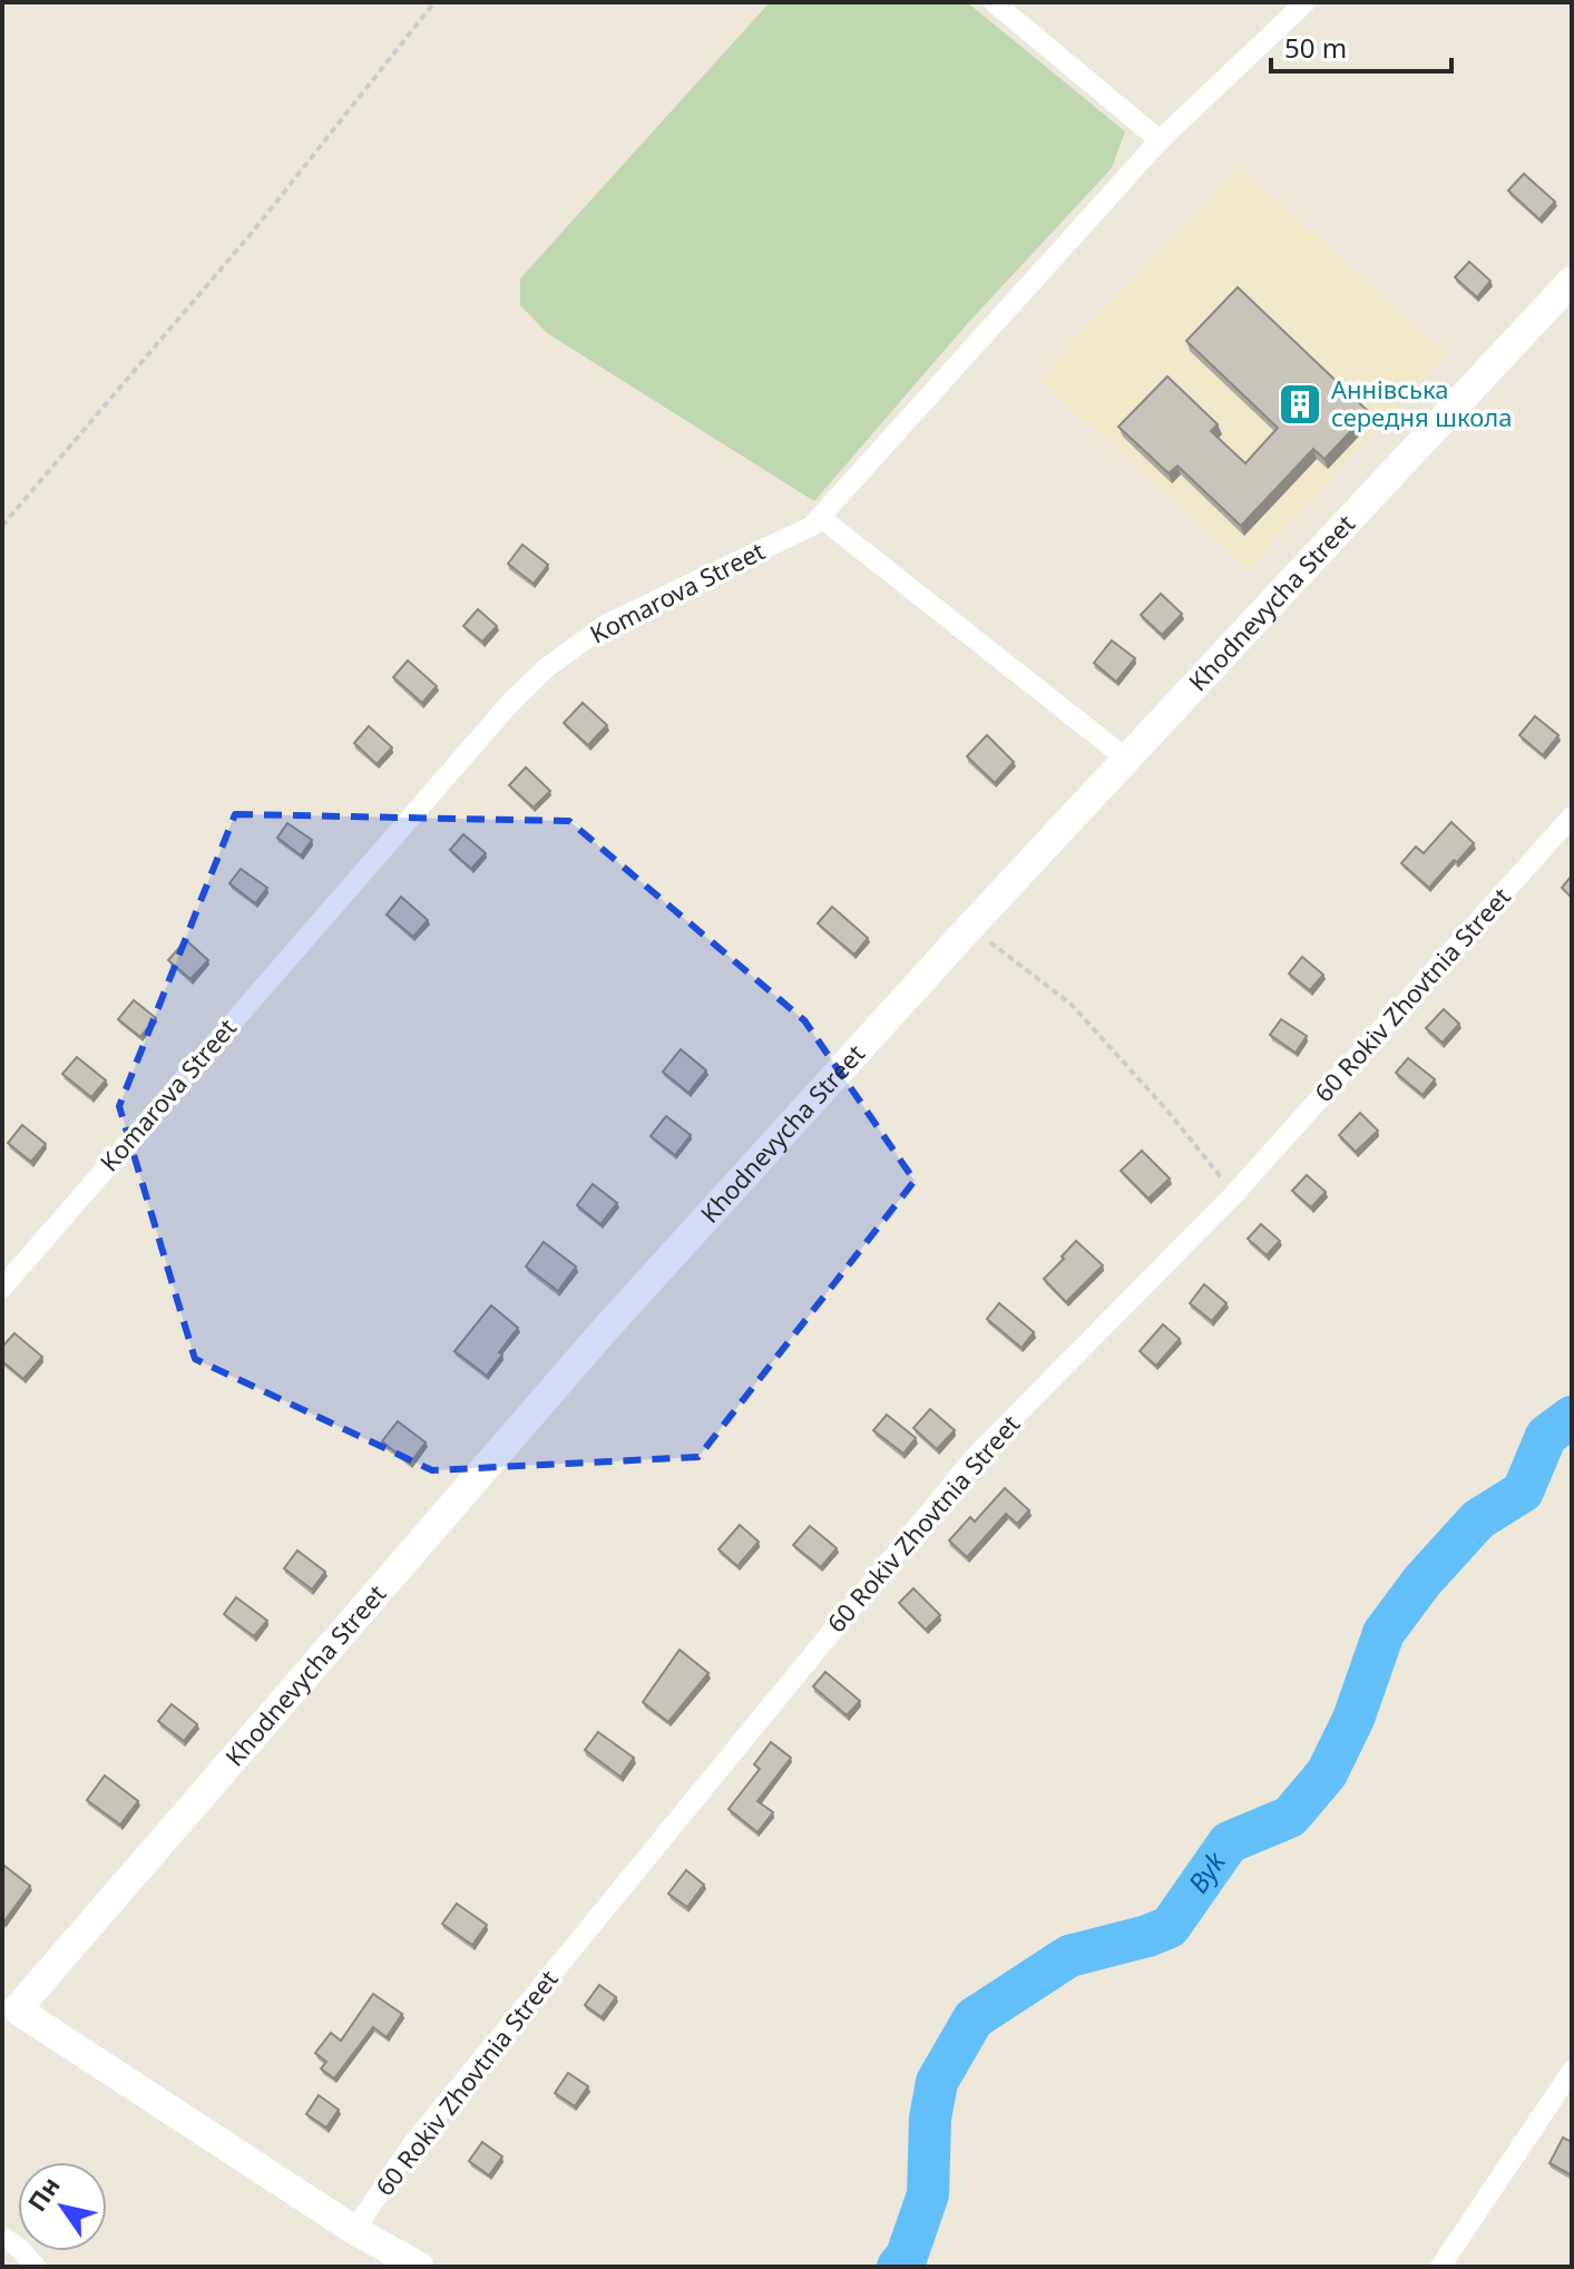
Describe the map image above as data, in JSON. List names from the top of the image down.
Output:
{
  "streets": {
    "main road": ["Khodnevycha Street"],
    "street": ["Komarova Street", "60 Rokiv Zhovtnia Street"]
  },
  "water": ["Byk"],
  "places": {
    "building": ["Аннівська середня школа"]
  },
  "scale_bar": "50 m",
  "north": "top left"
}
